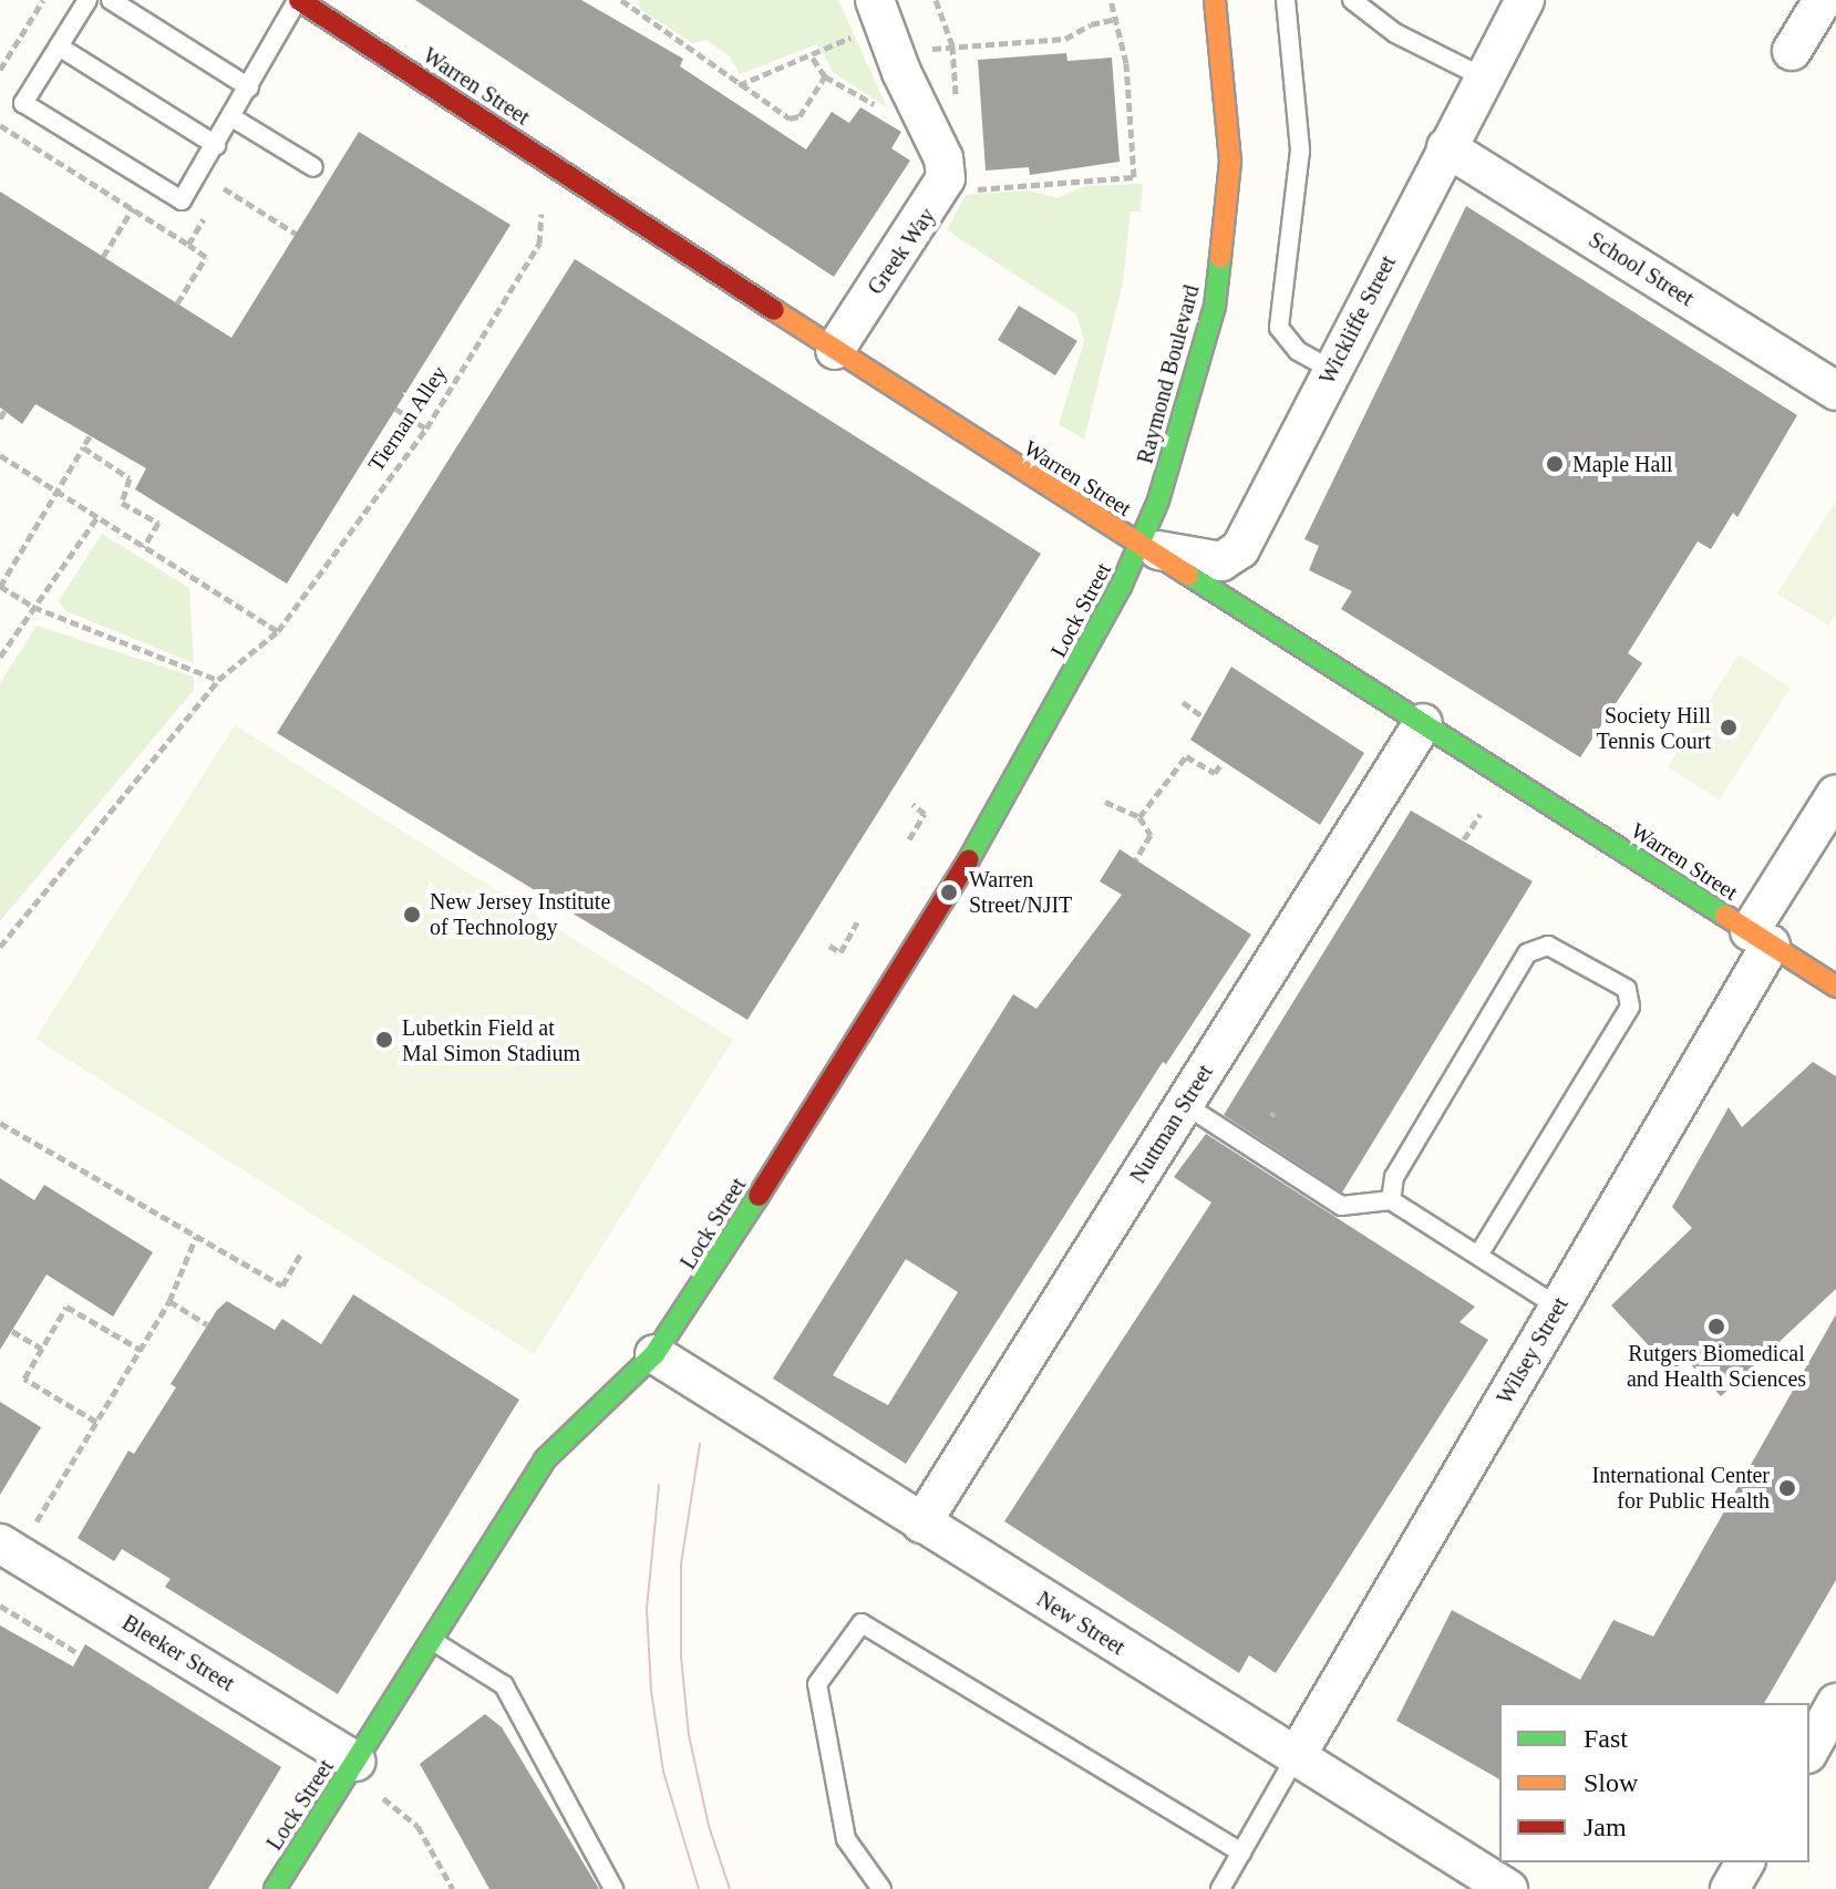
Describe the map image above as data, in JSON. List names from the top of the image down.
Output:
{
  "streets": {
    "main road": ["Warren Street", "Raymond Boulevard", "Lock Street"],
    "street": [
      "Greek Way",
      "School Street",
      "Wickliffe Street",
      "Nuttman Street",
      "Wilsey Street",
      "New Street",
      "Bleeker Street"
    ],
    "path": ["Tiernan Alley"]
  },
  "crossings": [
    ["Warren Street", "Greek Way"],
    ["Warren Street", "Wickliffe Street"],
    ["Warren Street", "Raymond Boulevard"],
    ["Warren Street", "Lock Street"],
    ["Warren Street", "Nuttman Street"],
    ["Warren Street", "Wilsey Street"],
    ["School Street", "Wickliffe Street"],
    ["Wickliffe Street", "Raymond Boulevard"],
    ["Wickliffe Street", "Lock Street"],
    ["Raymond Boulevard", "Lock Street"],
    ["Lock Street", "New Street"],
    ["Lock Street", "Bleeker Street"],
    ["Nuttman Street", "New Street"],
    ["Wilsey Street", "New Street"]
  ],
  "places": [
    "Maple Hall",
    "Society Hill Tennis Court",
    "Warren Street/NJIT",
    "New Jersey Institute of Technology",
    "Lubetkin Field at Mal Simon Stadium",
    "Rutgers Biomedical and Health Sciences",
    "International Center for Public Health"
  ],
  "legend": ["Fast", "Slow", "Jam"]
}
